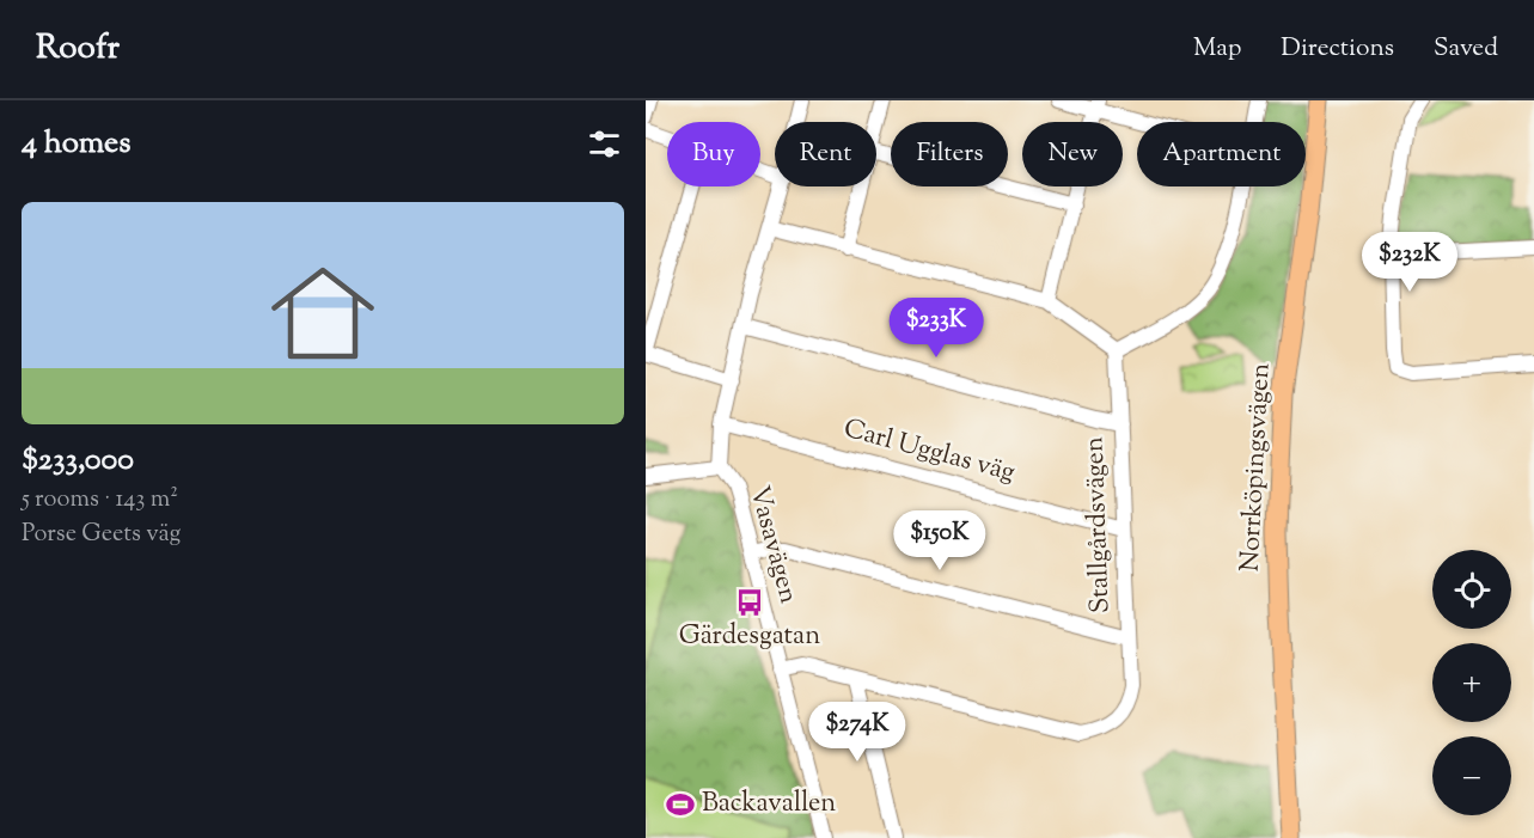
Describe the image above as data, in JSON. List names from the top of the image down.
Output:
{
  "streets": {
    "main road": ["Norrköpingsvägen"],
    "street": ["Carl Ugglas väg", "Stallgårdsvägen", "Vasavägen"]
  },
  "crossings": [
    ["Carl Ugglas väg", "Stallgårdsvägen"],
    ["Carl Ugglas väg", "Vasavägen"],
    ["Stallgårdsvägen", "Vasavägen"]
  ],
  "places": {
    "bus stop": ["Gärdesgatan"],
    "sports": ["Backavallen"]
  },
  "page": {
    "header": "Roofr",
    "nav": ["Map", "Directions", "Saved"],
    "heading": "4 homes",
    "chip": [
      "Buy",
      "Rent",
      "Filters",
      "New",
      "Apartment"
    ],
    "list": [
      {
        "name": "$233,000",
        "note": "5 rooms · 143 m² · Porse Geets väg"
      }
    ],
    "price": [
      "$232K",
      "$233K",
      "$150K",
      "$274K"
    ],
    "map_buttons": ["+", "−"]
  }
}
